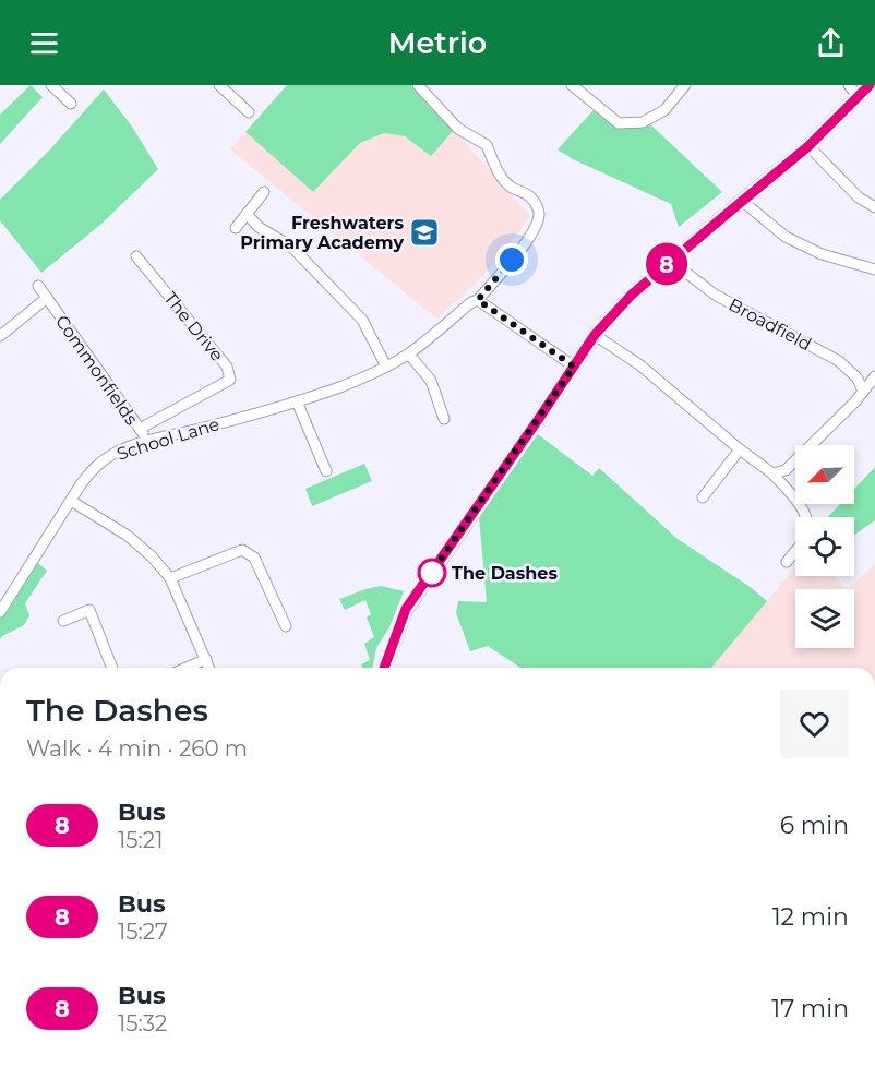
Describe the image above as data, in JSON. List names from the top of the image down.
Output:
{
  "streets": {
    "street": [
      "Broadfield",
      "The Drive",
      "Commonfields",
      "School Lane"
    ]
  },
  "crossings": [
    ["The Drive", "Commonfields"],
    ["Commonfields", "School Lane"]
  ],
  "places": {
    "school or university": ["Freshwaters Primary Academy"],
    "other": ["The Dashes"]
  },
  "lines": ["bus line 8"],
  "north": "bottom left",
  "page": {
    "header": "Metrio",
    "on_map": "8",
    "heading": ["The Dashes", "Walk · 4 min · 260 m"],
    "list": [
      {
        "mark": "8",
        "name": "Bus",
        "note": "15:21",
        "value": "6 min"
      },
      {
        "mark": "8",
        "name": "Bus",
        "note": "15:27",
        "value": "12 min"
      },
      {
        "mark": "8",
        "name": "Bus",
        "note": "15:32",
        "value": "17 min"
      }
    ]
  }
}
